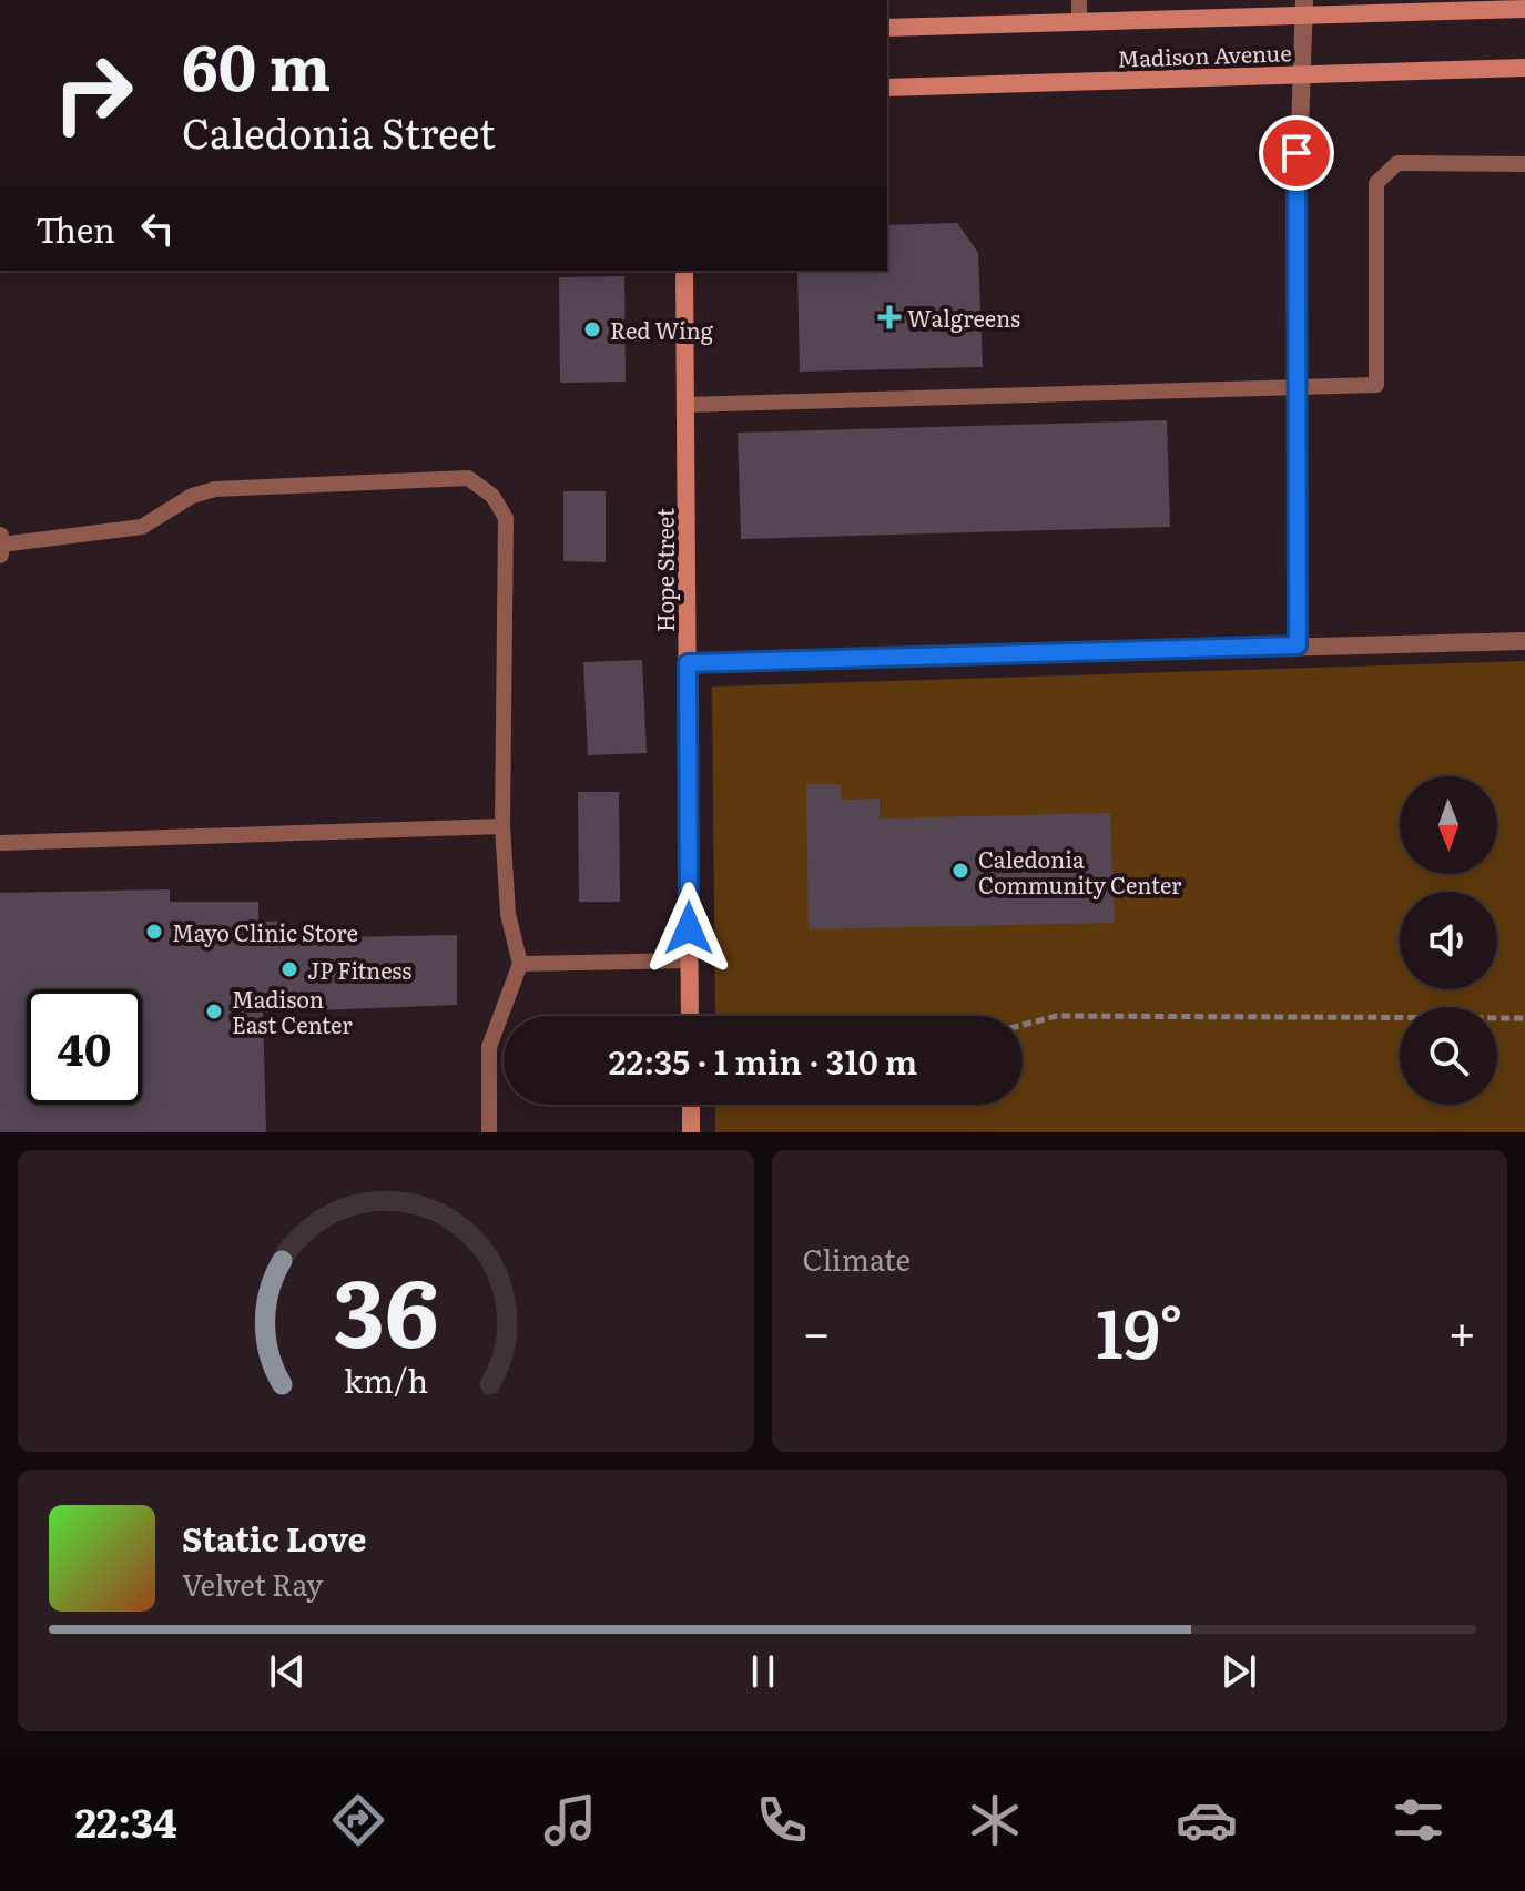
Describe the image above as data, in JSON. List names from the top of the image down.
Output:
{
  "streets": {
    "main road": ["Madison Avenue", "Hope Street"]
  },
  "places": {
    "health": ["Walgreens"],
    "other": [
      "Red Wing",
      "Caledonia Community Center",
      "Mayo Clinic Store",
      "JP Fitness",
      "Madison East Center"
    ]
  },
  "north": "bottom",
  "page": {
    "turn": ["60 m", "Caledonia Street"],
    "then": "Then",
    "limit": "40",
    "trip": "22:35 · 1 min · 310 m",
    "tile": "Climate",
    "heat": ["−", "19°", "+"],
    "song": ["Static Love", "Velvet Ray"],
    "tabs": "22:34",
    "gauge": ["36", "km/h"]
  }
}
